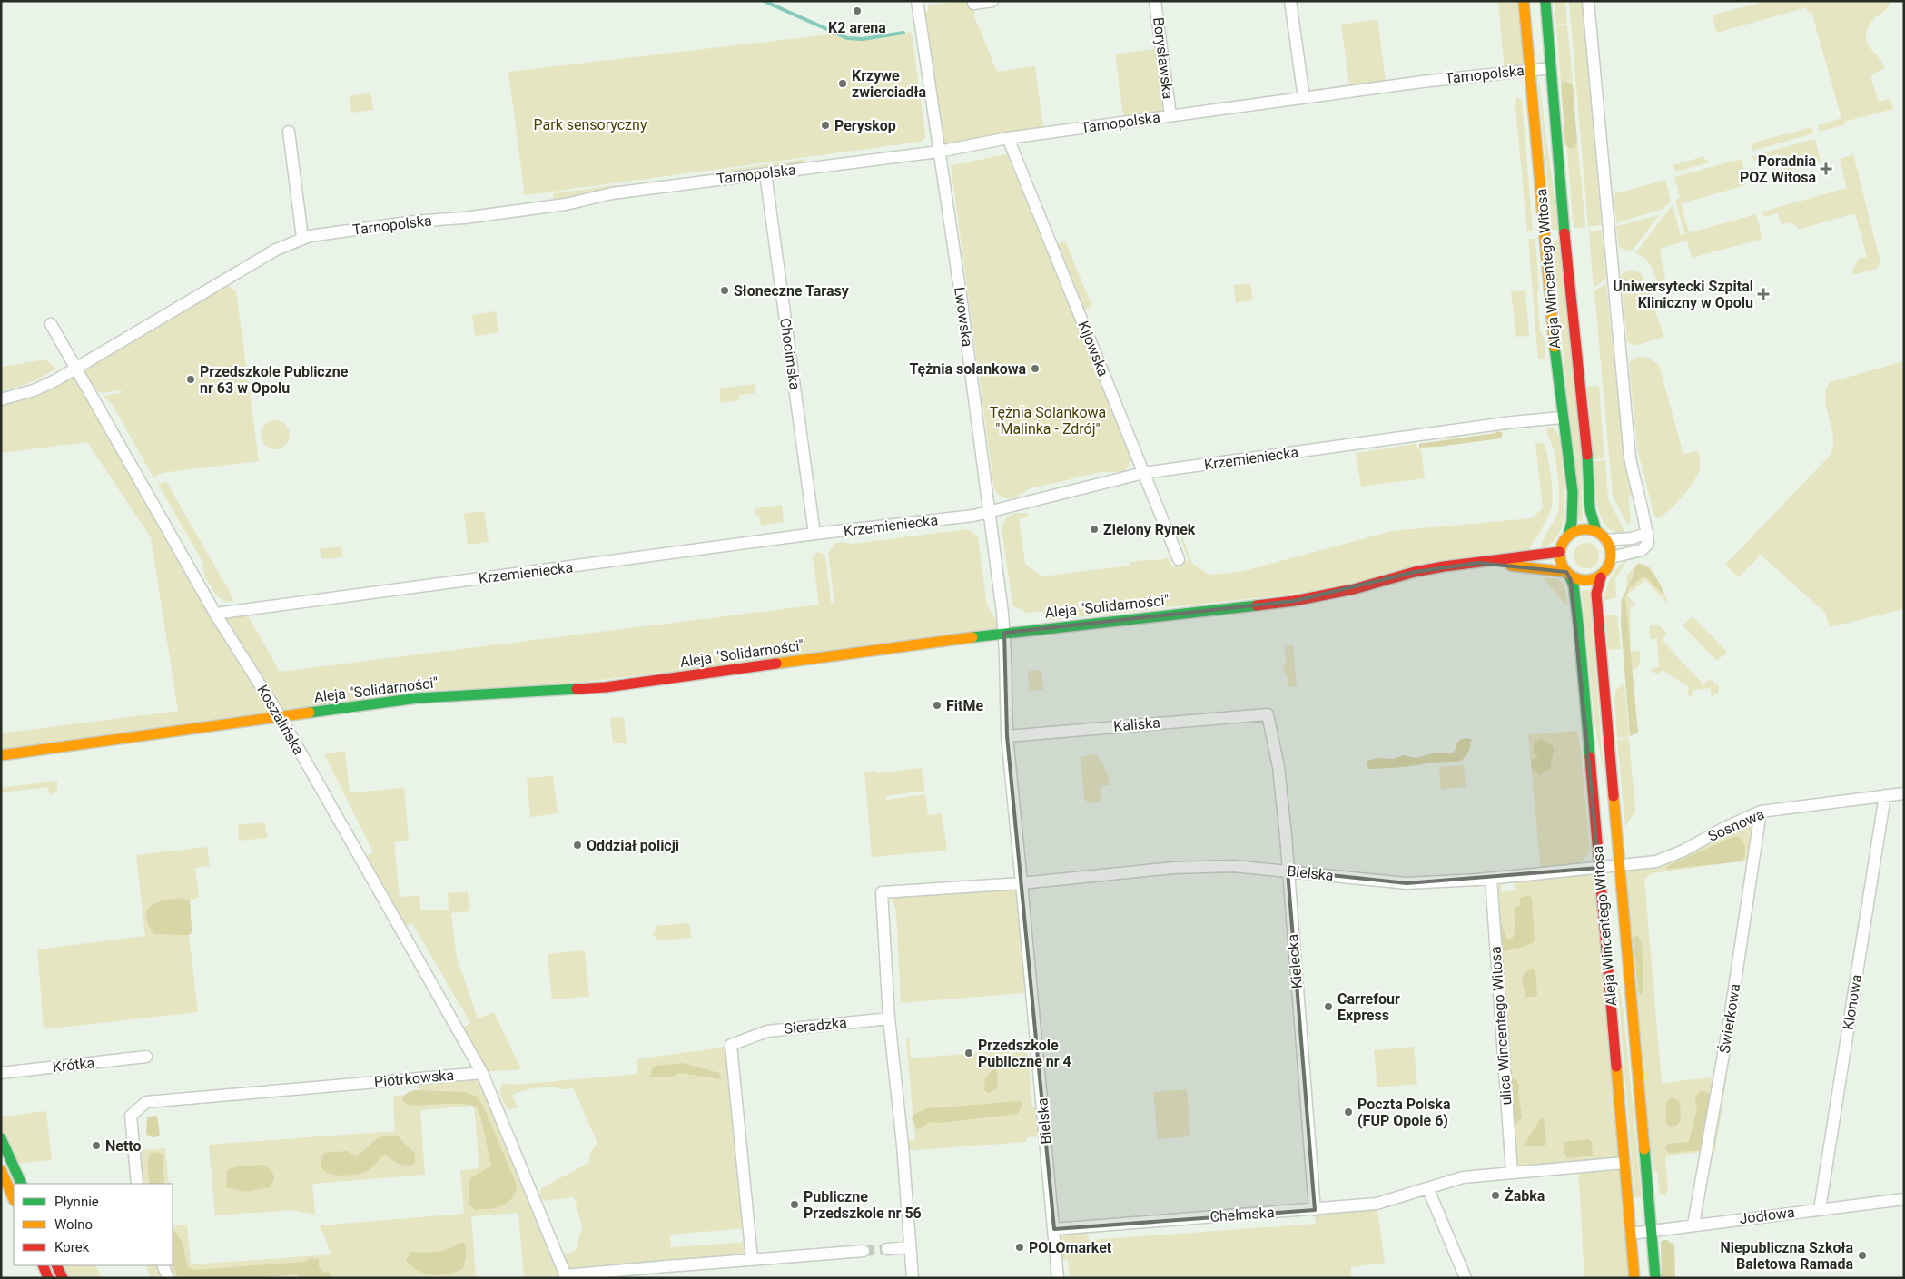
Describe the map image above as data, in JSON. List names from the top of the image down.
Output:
{
  "streets": {
    "street": [
      "Borysławska",
      "Tarnopolska",
      "Aleja Wincentego Witosa",
      "Lwowska",
      "Kijowska",
      "Chocimska",
      "Krzemieniecka",
      "Aleja \"Solidarności\"",
      "Koszalińska",
      "Kaliska",
      "Sosnowa",
      "Bielska",
      "Kielecka",
      "Klonowa",
      "Świerkowa",
      "Sieradzka",
      "ulica Wincentego Witosa",
      "Krótka",
      "Piotrkowska",
      "Chełmska",
      "Jodłowa"
    ]
  },
  "crossings": [
    ["Borysławska", "Tarnopolska"],
    ["Tarnopolska", "Aleja Wincentego Witosa"],
    ["Tarnopolska", "Lwowska"],
    ["Tarnopolska", "Kijowska"],
    ["Tarnopolska", "Chocimska"],
    ["Tarnopolska", "Koszalińska"],
    ["Aleja Wincentego Witosa", "Krzemieniecka"],
    ["Aleja Wincentego Witosa", "Aleja \"Solidarności\""],
    ["Aleja Wincentego Witosa", "Sosnowa"],
    ["Aleja Wincentego Witosa", "Bielska"],
    ["Aleja Wincentego Witosa", "Chełmska"],
    ["Aleja Wincentego Witosa", "Jodłowa"],
    ["Lwowska", "Krzemieniecka"],
    ["Lwowska", "Aleja \"Solidarności\""],
    ["Lwowska", "Bielska"],
    ["Kijowska", "Krzemieniecka"],
    ["Chocimska", "Krzemieniecka"],
    ["Krzemieniecka", "Koszalińska"],
    ["Aleja \"Solidarności\"", "Koszalińska"],
    ["Aleja \"Solidarności\"", "Bielska"],
    ["Koszalińska", "Piotrkowska"],
    ["Kaliska", "Bielska"],
    ["Kaliska", "Kielecka"],
    ["Sosnowa", "Bielska"],
    ["Sosnowa", "Klonowa"],
    ["Sosnowa", "Świerkowa"],
    ["Bielska", "Kielecka"],
    ["Bielska", "ulica Wincentego Witosa"],
    ["Bielska", "Chełmska"],
    ["Kielecka", "Chełmska"],
    ["Klonowa", "Jodłowa"],
    ["Świerkowa", "Jodłowa"],
    ["ulica Wincentego Witosa", "Chełmska"]
  ],
  "parks": ["Park sensoryczny", "Tężnia Solankowa \"Malinka - Zdrój\""],
  "places": {
    "other": [
      "K2 arena",
      "Krzywe zwierciadła",
      "Peryskop",
      "Słoneczne Tarasy",
      "Tężnia solankowa",
      "Przedszkole Publiczne nr 63 w Opolu",
      "Zielony Rynek",
      "FitMe",
      "Oddział policji",
      "Carrefour Express",
      "Przedszkole Publiczne nr 4",
      "Poczta Polska (FUP Opole 6)",
      "Netto",
      "Żabka",
      "Publiczne Przedszkole nr 56",
      "POLOmarket",
      "Niepubliczna Szkoła Baletowa Ramada"
    ],
    "health": ["Poradnia POZ Witosa", "Uniwersytecki Szpital Kliniczny w Opolu"]
  },
  "legend": ["Płynnie", "Wolno", "Korek"]
}
